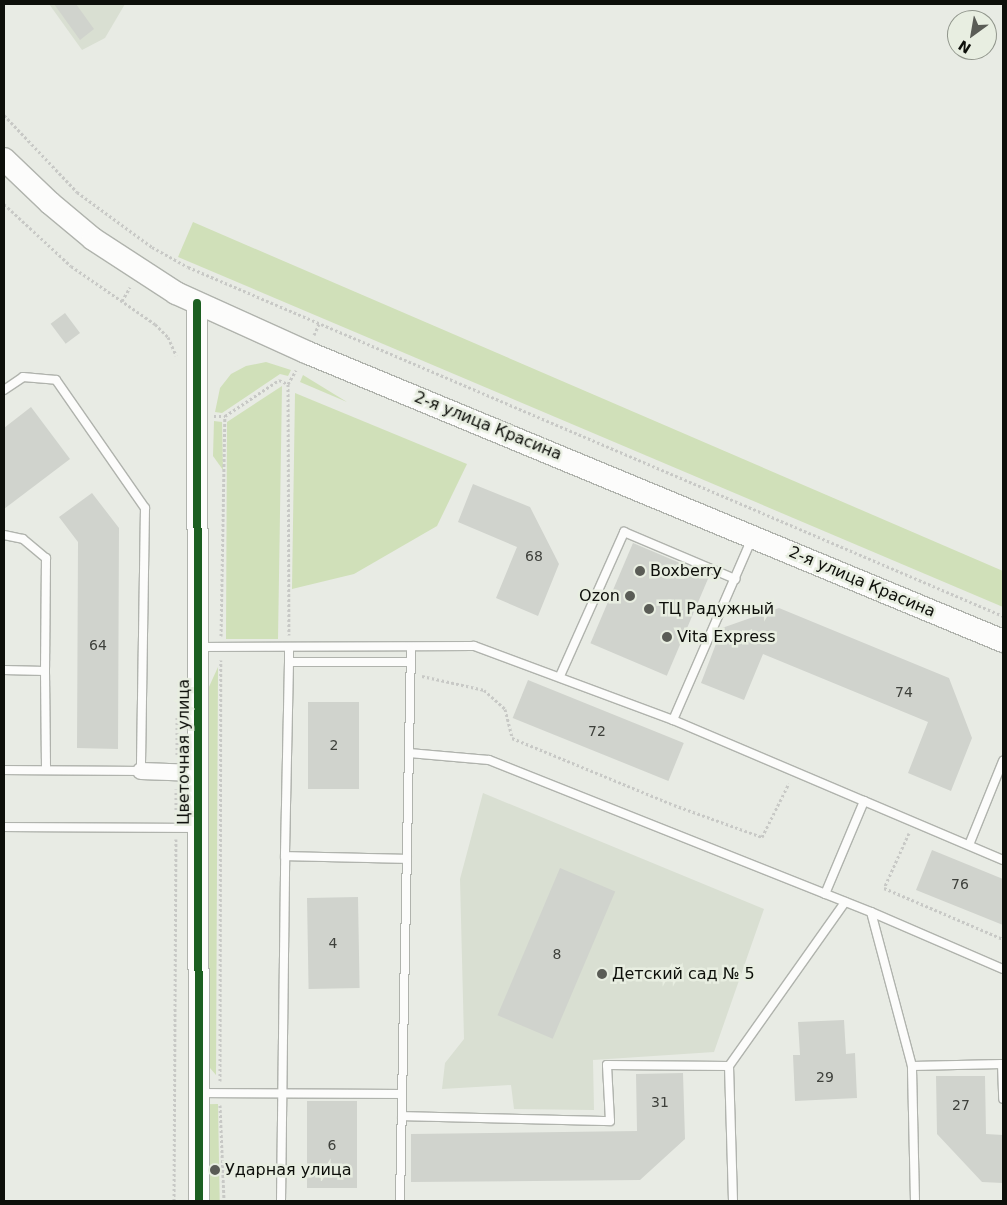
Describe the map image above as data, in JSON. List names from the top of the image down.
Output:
{
  "streets": {
    "main road": ["2-я улица Красина"],
    "street": ["Цветочная улица"]
  },
  "crossings": [
    ["2-я улица Красина", "Цветочная улица"]
  ],
  "places": [
    "Boxberry",
    "Ozon",
    "ТЦ Радужный",
    "Vita Express",
    "Детский сад № 5",
    "Ударная улица"
  ],
  "house_numbers": [
    "68",
    "64",
    "74",
    "72",
    "2",
    "76",
    "4",
    "8",
    "29",
    "31",
    "27",
    "6"
  ],
  "north": "bottom left"
}
